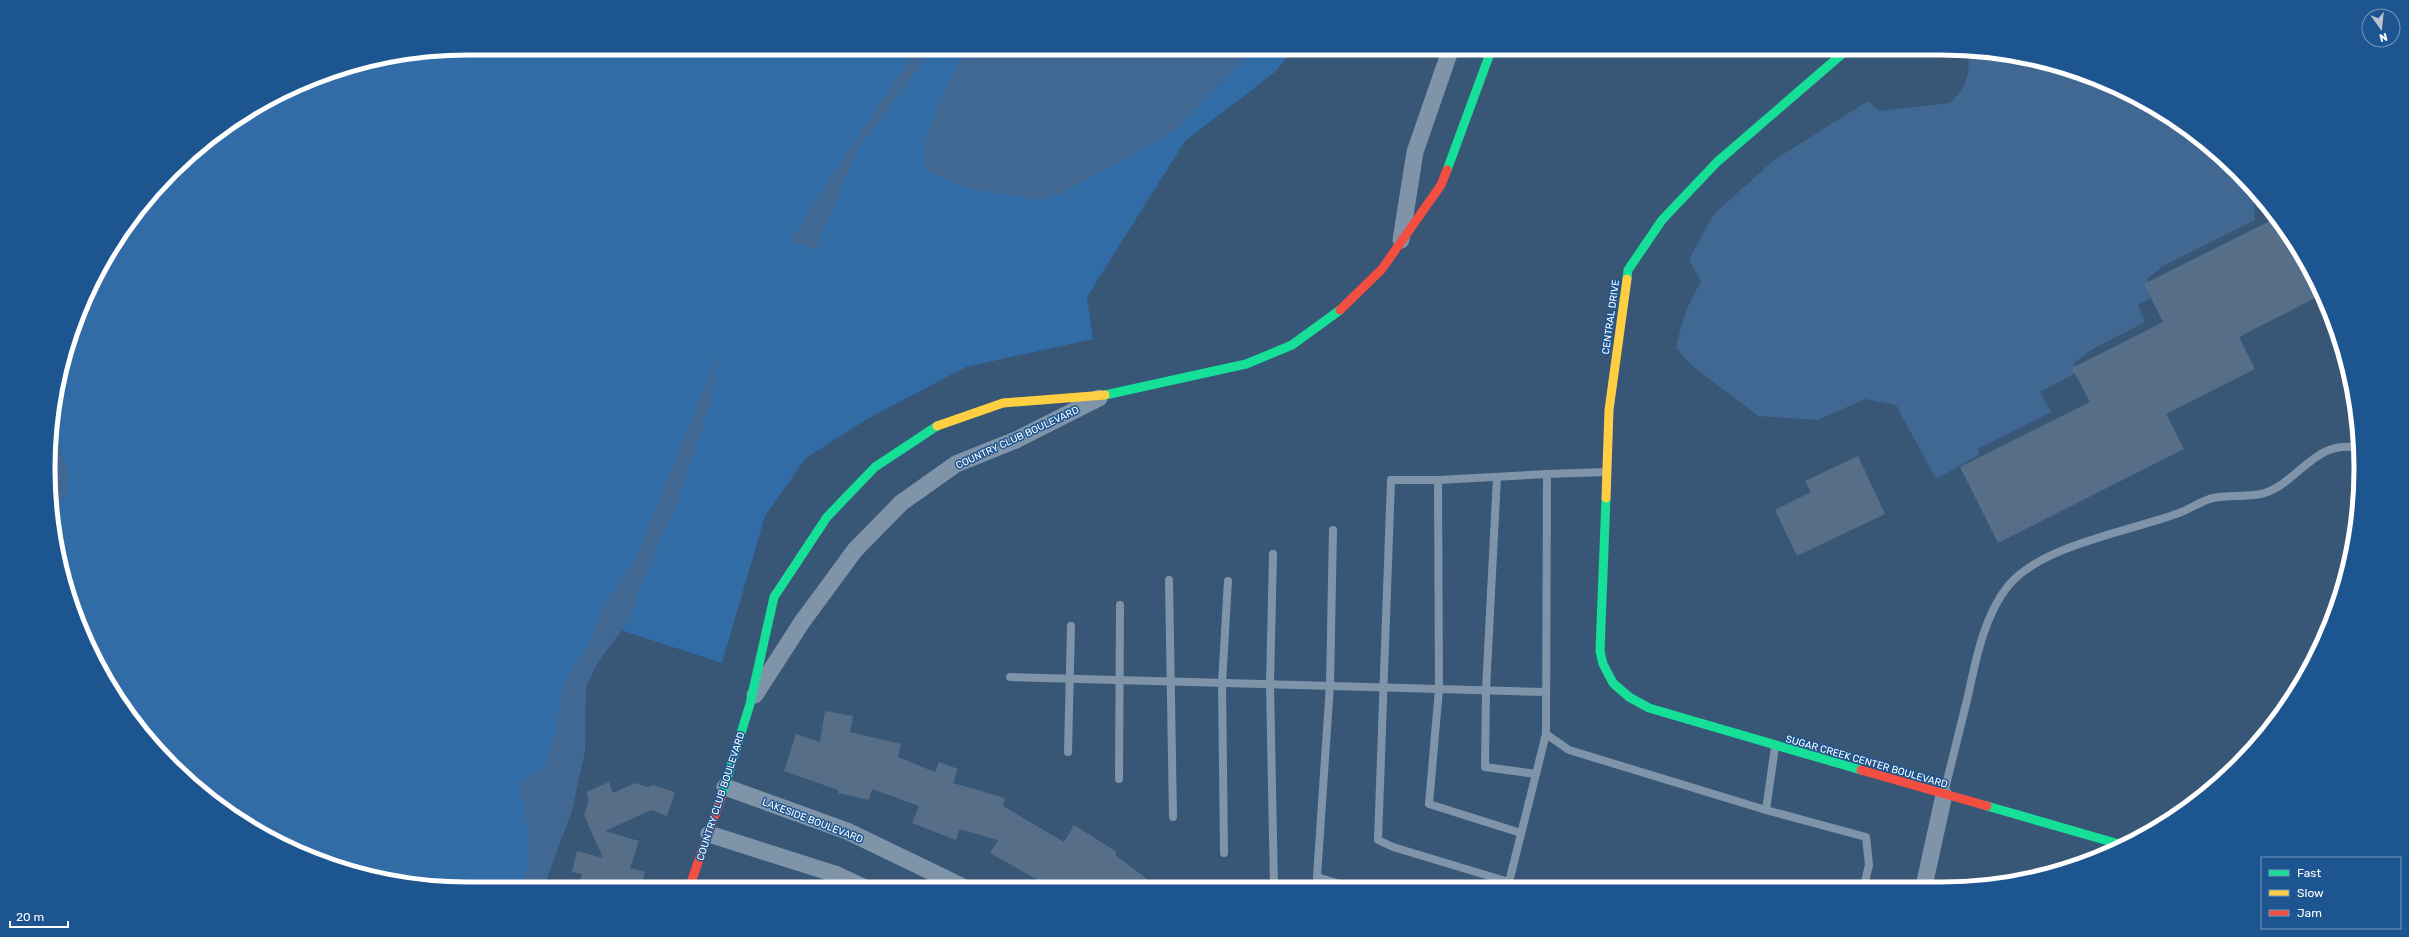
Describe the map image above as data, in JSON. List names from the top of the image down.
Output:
{
  "streets": {
    "street": [
      "CENTRAL DRIVE",
      "COUNTRY CLUB BOULEVARD",
      "SUGAR CREEK CENTER BOULEVARD",
      "LAKESIDE BOULEVARD"
    ]
  },
  "crossings": [
    ["CENTRAL DRIVE", "SUGAR CREEK CENTER BOULEVARD"],
    ["COUNTRY CLUB BOULEVARD", "LAKESIDE BOULEVARD"]
  ],
  "legend": ["Fast", "Slow", "Jam"],
  "scale_bar": "20 m",
  "north": "bottom"
}
